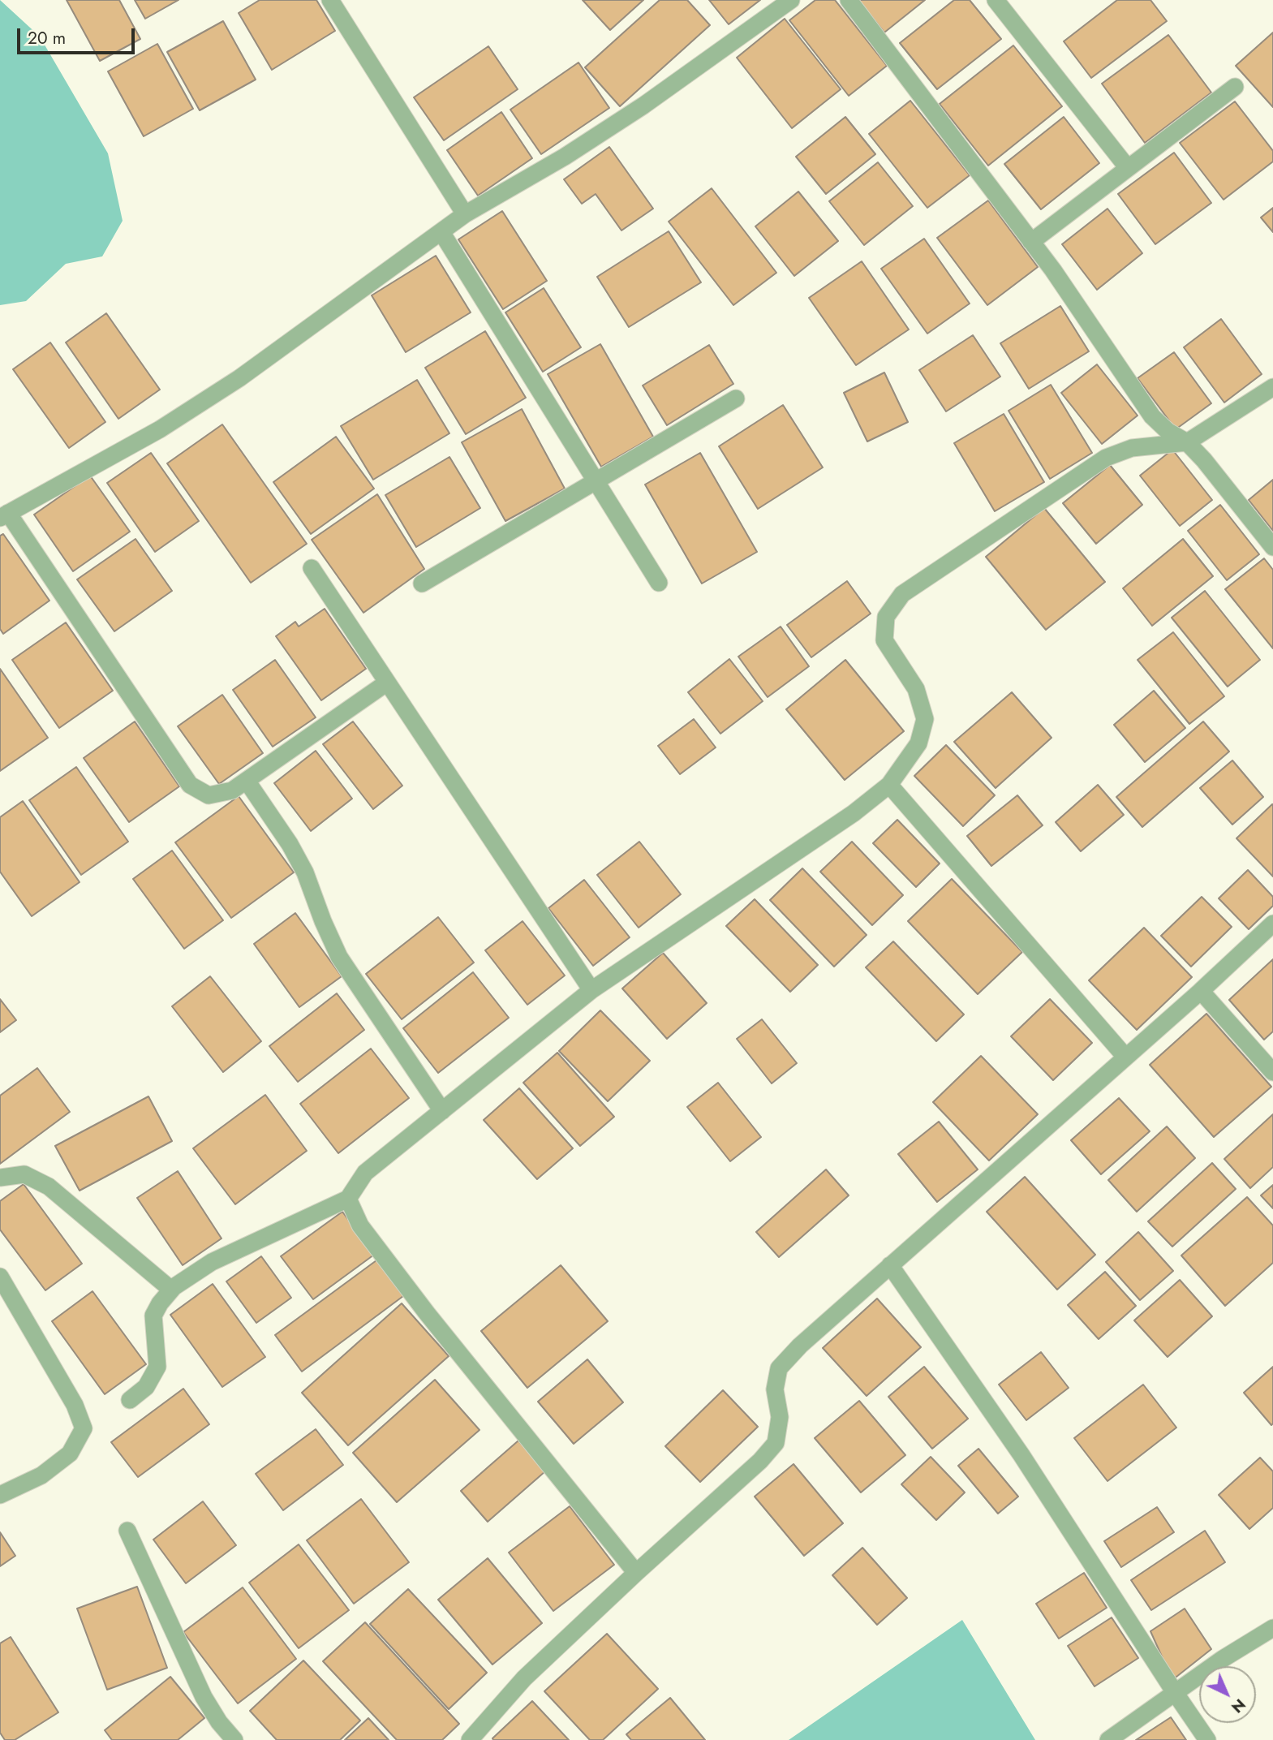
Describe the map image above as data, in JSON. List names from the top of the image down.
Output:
{
  "scale_bar": "20 m",
  "north": "bottom right"
}
